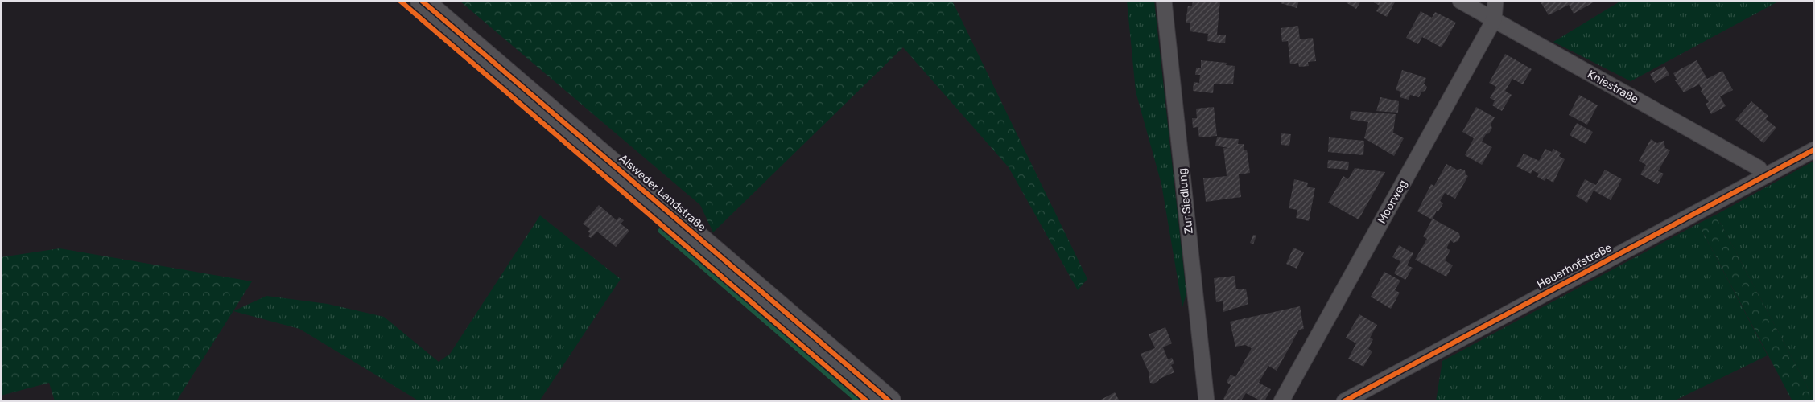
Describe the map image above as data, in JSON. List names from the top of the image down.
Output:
{
  "streets": {
    "street": [
      "Kniestraße",
      "Alsweder Landstraße",
      "Zur Siedlung",
      "Moorweg",
      "Heuerhofstraße"
    ]
  },
  "crossings": [
    ["Kniestraße", "Moorweg"],
    ["Kniestraße", "Heuerhofstraße"]
  ]
}
